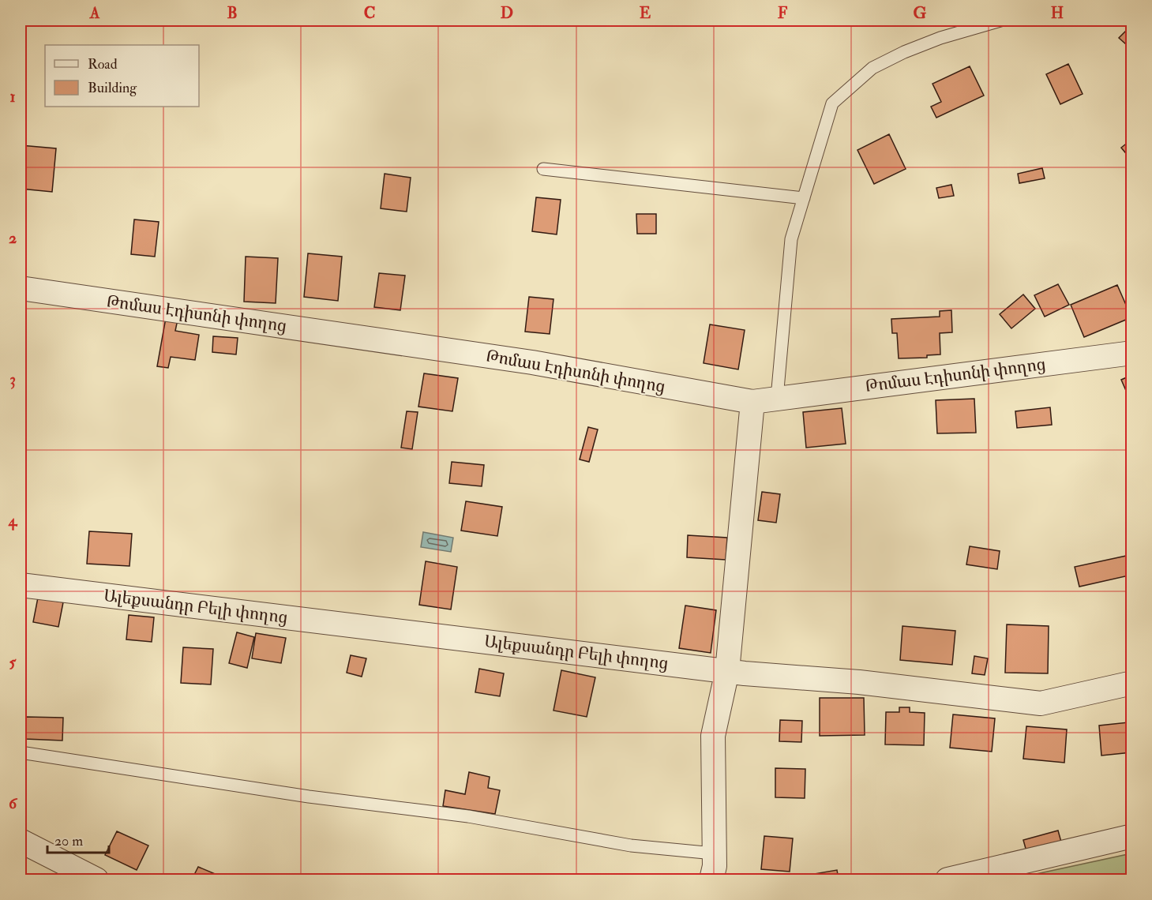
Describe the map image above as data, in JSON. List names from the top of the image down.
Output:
{
  "streets": {
    "street": ["Թոմաս Էդիսոնի փողոց", "Ալեքսանդր Բելի փողոց"]
  },
  "legend": ["Road", "Building"],
  "scale_bar": "20 m",
  "grid": {
    "columns": [
      "A",
      "B",
      "C",
      "D",
      "E",
      "F",
      "G",
      "H"
    ],
    "rows": [
      "1",
      "2",
      "3",
      "4",
      "5",
      "6"
    ]
  }
}
